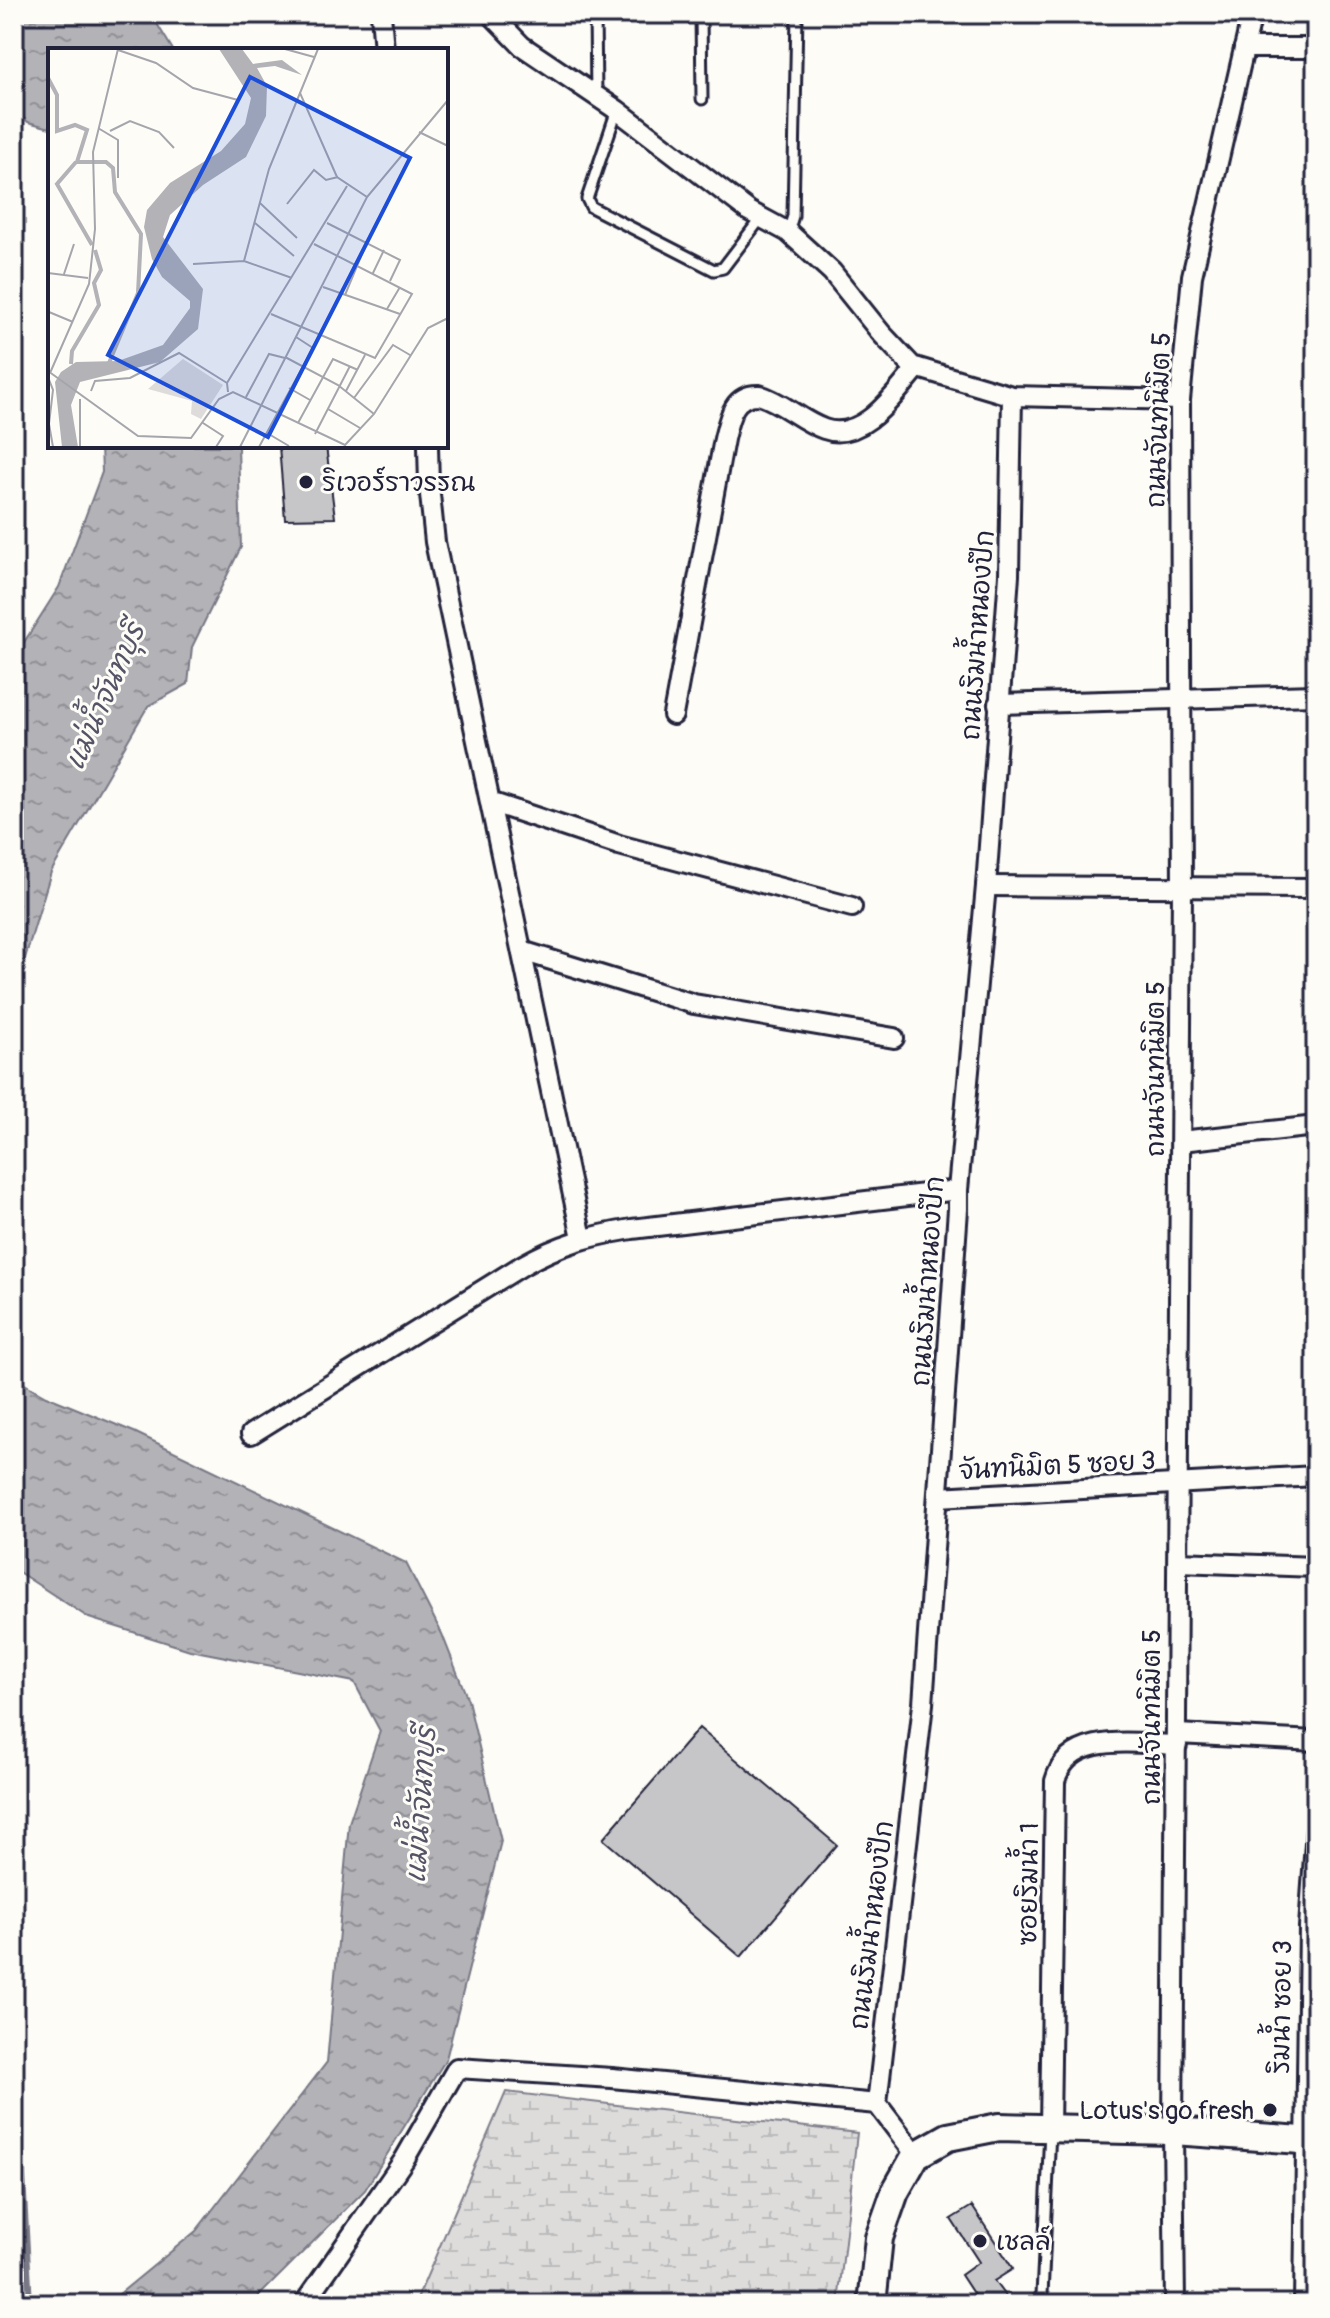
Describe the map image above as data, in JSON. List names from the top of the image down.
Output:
{
  "streets": {
    "street": [
      "ถนนจันทนิมิต 5",
      "ถนนริมน้ำหนองปึก",
      "จันทนิมิต 5 ซอย 3",
      "ซอยริมน้ำ 1",
      "ริมน้ำ ซอย 3"
    ]
  },
  "crossings": [
    ["ถนนจันทนิมิต 5", "จันทนิมิต 5 ซอย 3"],
    ["ถนนจันทนิมิต 5", "ซอยริมน้ำ 1"],
    ["ถนนริมน้ำหนองปึก", "จันทนิมิต 5 ซอย 3"]
  ],
  "water": ["แม่น้ำจันทบุรี"],
  "places": ["ริเวอร์ราวรรณ", "Lotus's go fresh", "เชลล์"]
}
